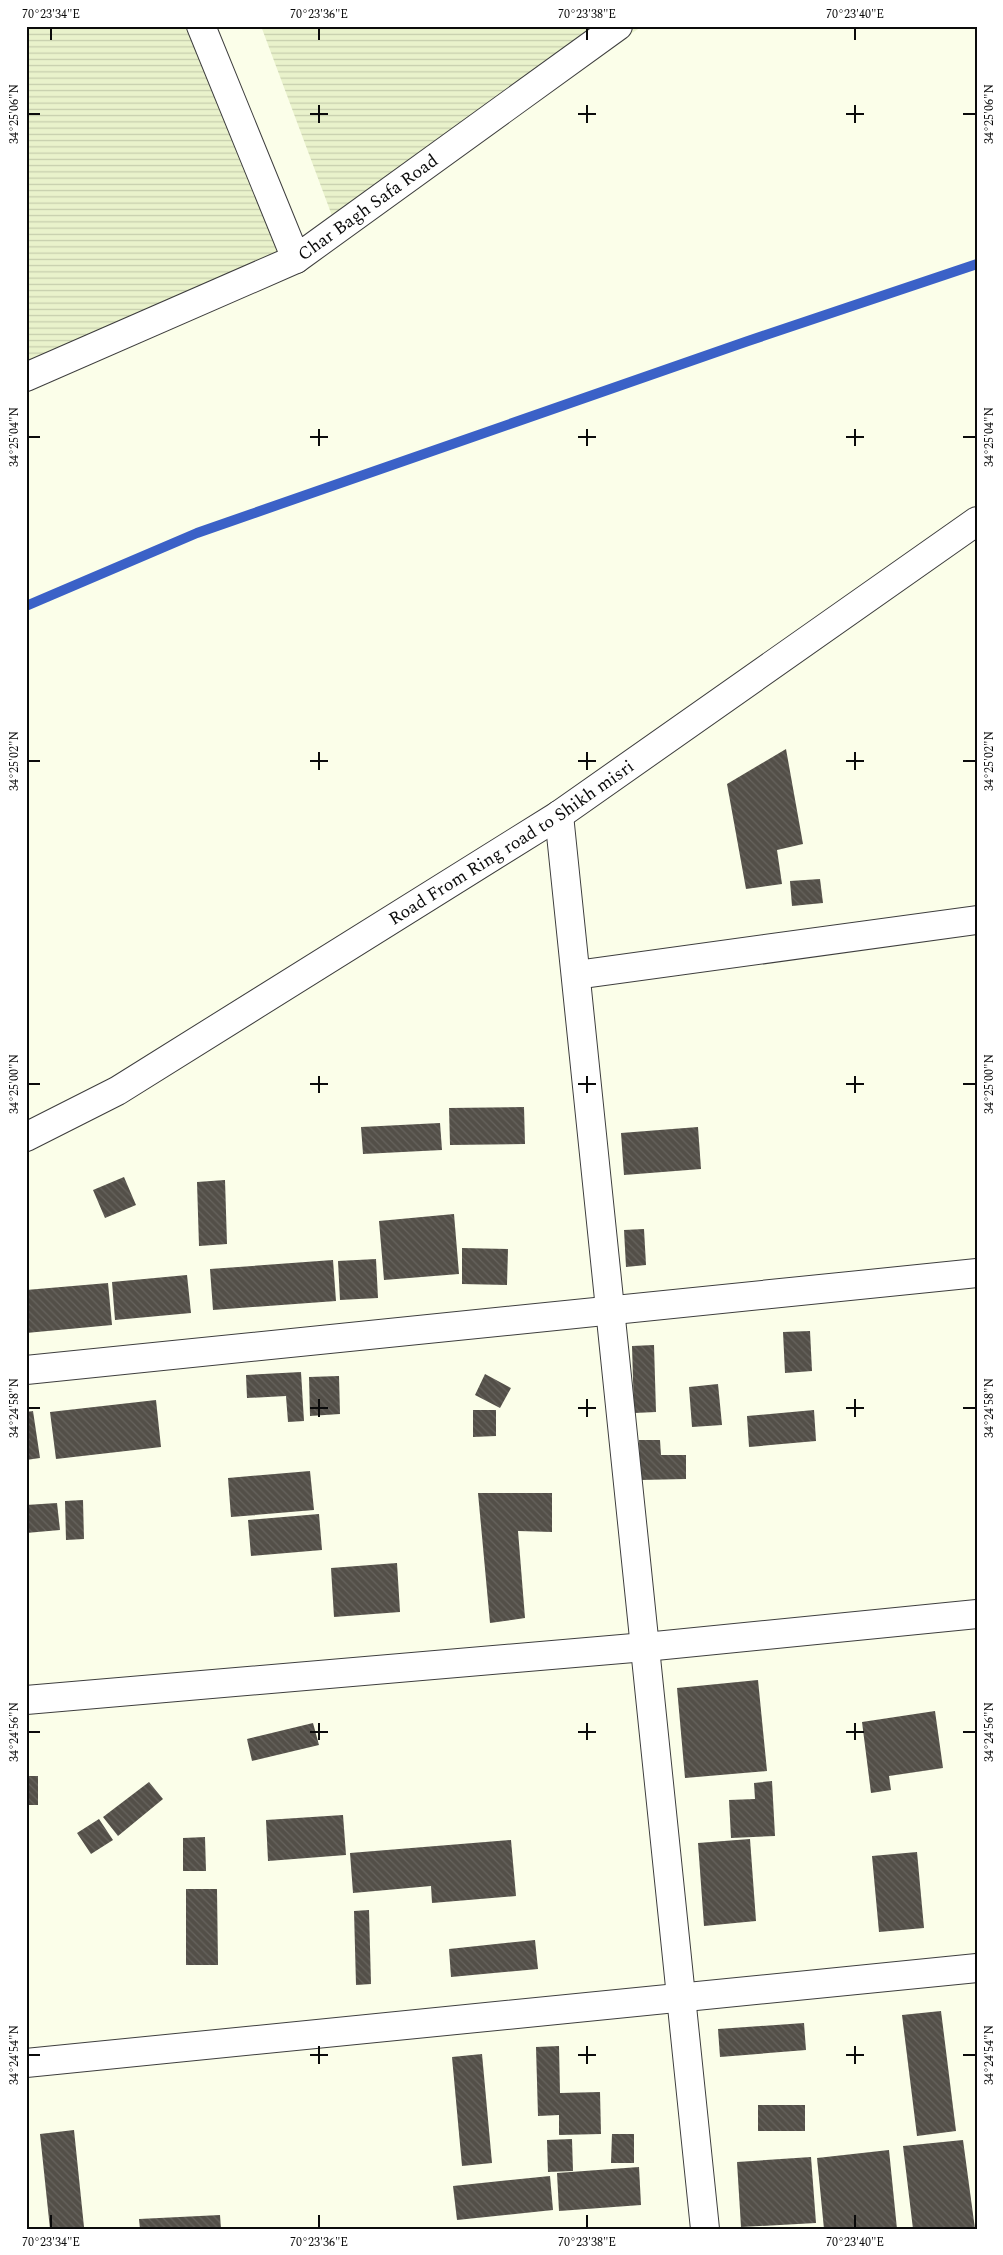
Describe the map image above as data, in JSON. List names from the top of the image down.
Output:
{
  "streets": {
    "street": ["Char Bagh Safa Road", "Road From Ring road to Shikh misri"]
  },
  "coordinates": [
    "70°23'34\"E",
    "70°23'36\"E",
    "70°23'38\"E",
    "70°23'40\"E",
    "34°25'06\"N",
    "34°25'04\"N",
    "34°25'02\"N",
    "34°25'00\"N",
    "34°24'58\"N",
    "34°24'56\"N",
    "34°24'54\"N"
  ]
}
